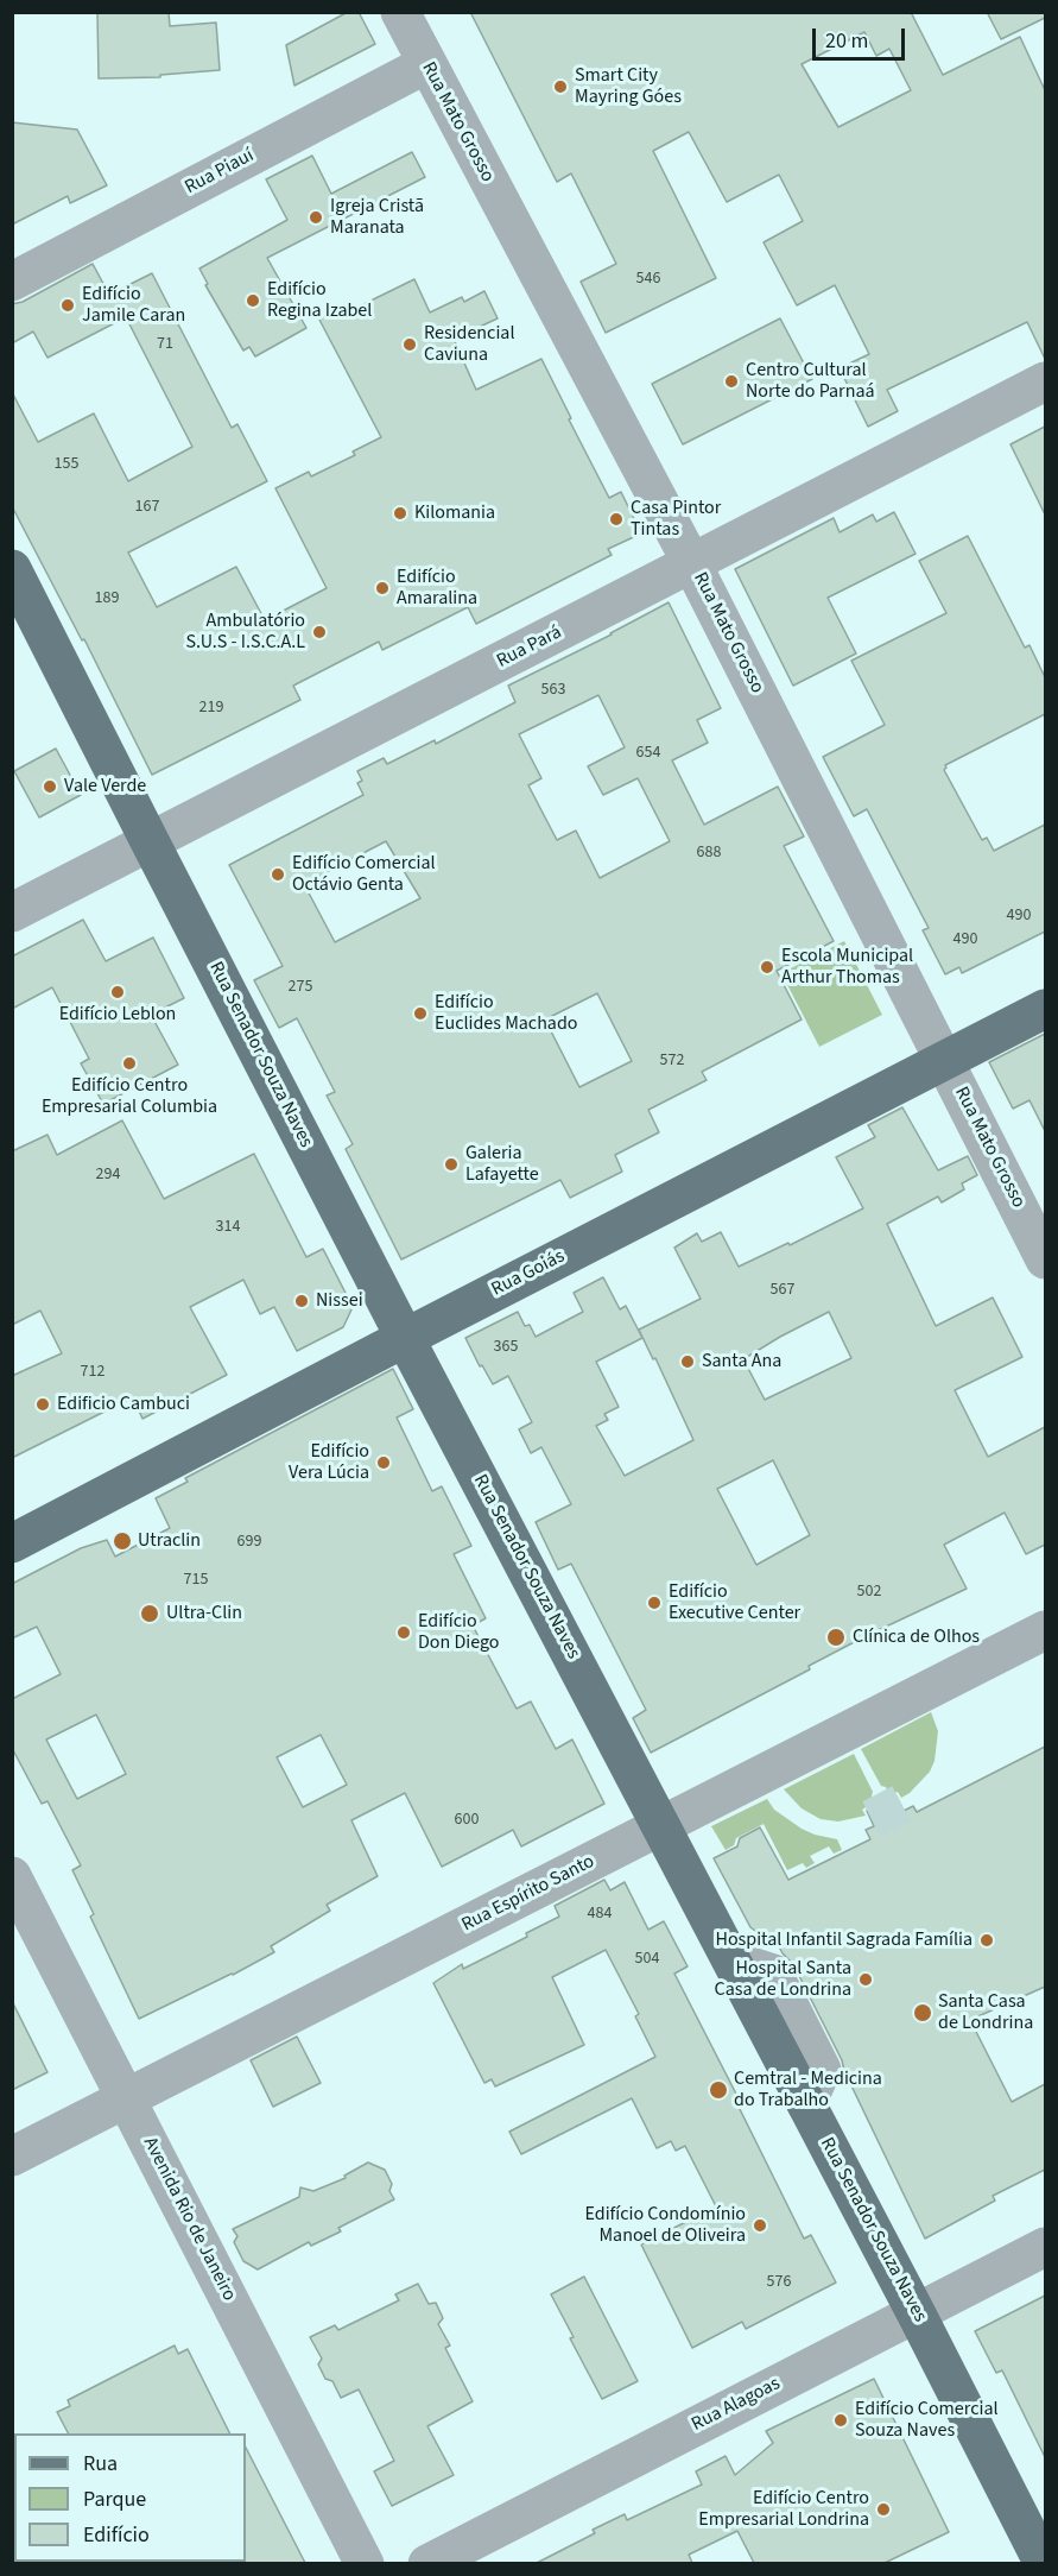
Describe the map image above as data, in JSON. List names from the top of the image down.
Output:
{
  "streets": {
    "main road": ["Rua Senador Souza Naves", "Rua Goiás"],
    "street": [
      "Rua Mato Grosso",
      "Rua Piauí",
      "Rua Pará",
      "Rua Espírito Santo",
      "Avenida Rio de Janeiro",
      "Rua Alagoas"
    ]
  },
  "crossings": [
    ["Rua Mato Grosso", "Rua Piauí"],
    ["Rua Mato Grosso", "Rua Pará"],
    ["Rua Mato Grosso", "Rua Goiás"],
    ["Rua Pará", "Rua Senador Souza Naves"],
    ["Rua Senador Souza Naves", "Rua Goiás"],
    ["Rua Senador Souza Naves", "Rua Espírito Santo"],
    ["Rua Senador Souza Naves", "Rua Alagoas"],
    ["Rua Espírito Santo", "Avenida Rio de Janeiro"]
  ],
  "places": [
    "Smart City Mayring Góes",
    "Igreja Cristã Maranata",
    "Edifício Regina Izabel",
    "Edifício Jamile Caran",
    "Residencial Caviuna",
    "Centro Cultural Norte do Parnaá",
    "Kilomania",
    "Casa Pintor Tintas",
    "Edifício Amaralina",
    "Ambulatório S.U.S - I.S.C.A.L",
    "Vale Verde",
    "Edifício Comercial Octávio Genta",
    "Escola Municipal Arthur Thomas",
    "Edifício Leblon",
    "Edifício Euclides Machado",
    "Edifício Centro Empresarial Columbia",
    "Galeria Lafayette",
    "Nissei",
    "Santa Ana",
    "Edificio Cambuci",
    "Edifício Vera Lúcia",
    "Utraclin",
    "Edifício Executive Center",
    "Ultra-Clin",
    "Edifício Don Diego",
    "Clínica de Olhos",
    "Hospital Infantil Sagrada Família",
    "Hospital Santa Casa de Londrina",
    "Santa Casa de Londrina",
    "Cemtral - Medicina do Trabalho",
    "Edifício Condomínio Manoel de Oliveira",
    "Edifício Comercial Souza Naves",
    "Edifício Centro Empresarial Londrina"
  ],
  "house_numbers": [
    "546",
    "71",
    "155",
    "167",
    "189",
    "563",
    "219",
    "654",
    "688",
    "490",
    "490",
    "275",
    "572",
    "294",
    "314",
    "567",
    "365",
    "712",
    "699",
    "715",
    "502",
    "600",
    "484",
    "504",
    "576"
  ],
  "legend": ["Rua", "Parque", "Edifício"],
  "scale_bar": "20 m"
}
